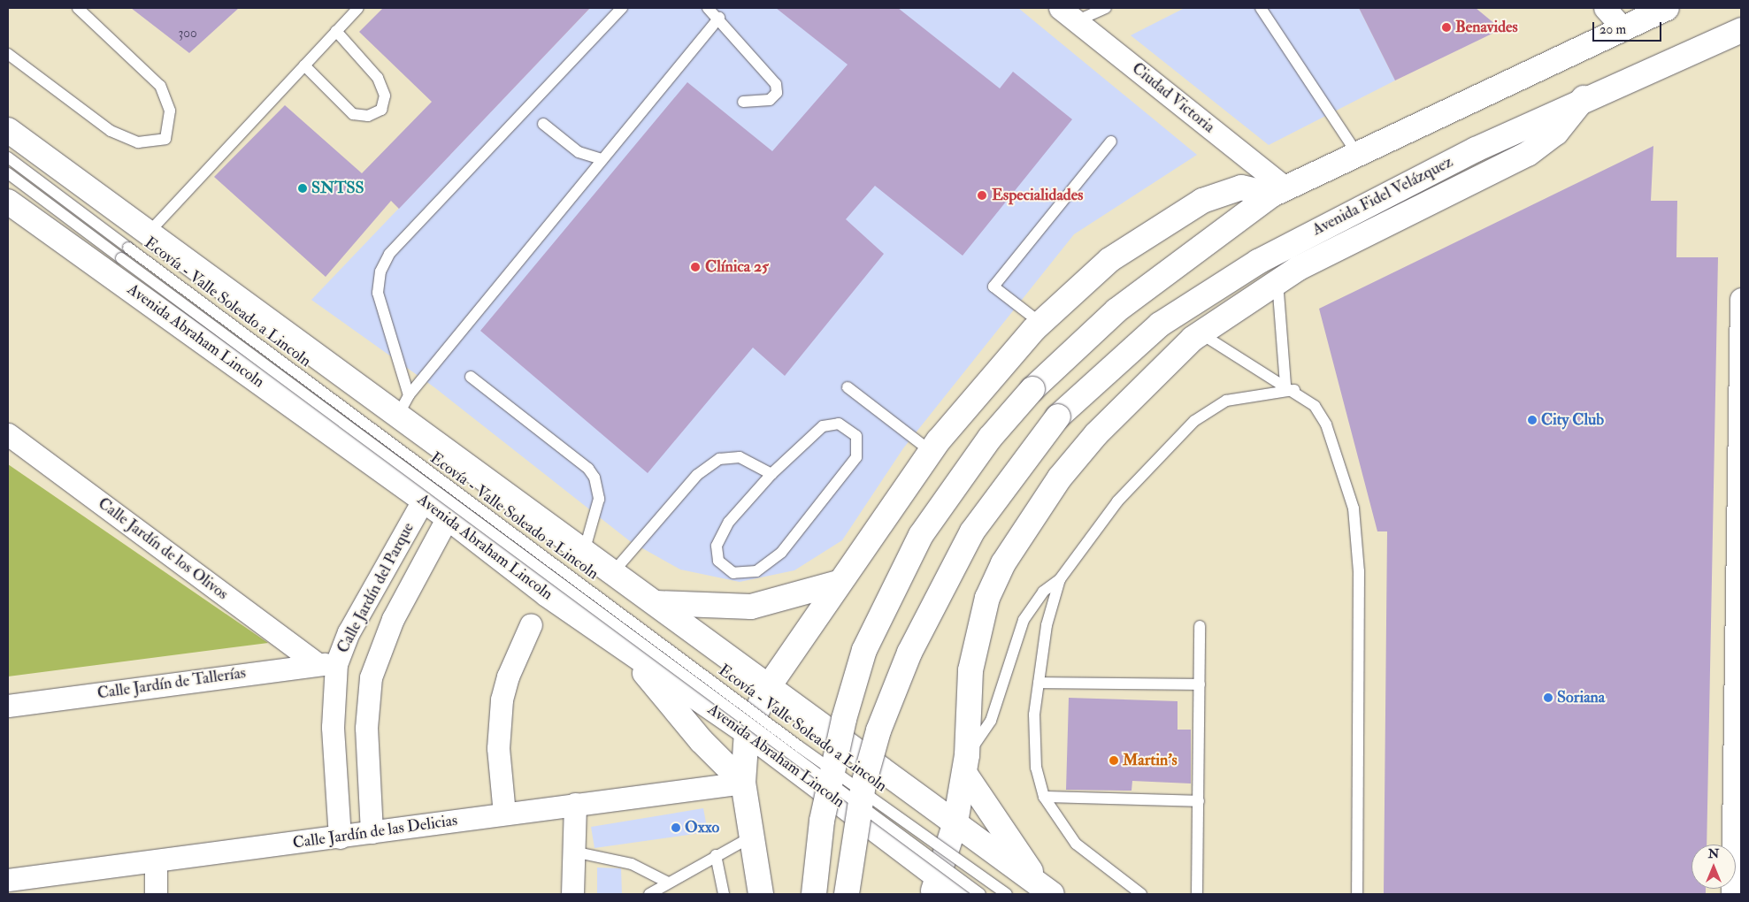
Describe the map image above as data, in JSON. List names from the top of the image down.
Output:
{
  "streets": {
    "main road": ["Avenida Fidel Velázquez", "Avenida Abraham Lincoln"],
    "street": [
      "Ciudad Victoria",
      "Calle Jardín de los Olivos",
      "Calle Jardín del Parque",
      "Calle Jardín de Tallerías",
      "Calle Jardín de las Delicias"
    ],
    "lane": ["Ecovía - Valle Soleado a Lincoln"]
  },
  "crossings": [
    ["Avenida Abraham Lincoln", "Calle Jardín del Parque"],
    ["Calle Jardín de los Olivos", "Calle Jardín del Parque"],
    ["Calle Jardín de los Olivos", "Calle Jardín de Tallerías"],
    ["Calle Jardín del Parque", "Calle Jardín de Tallerías"],
    ["Calle Jardín del Parque", "Calle Jardín de las Delicias"]
  ],
  "places": [
    "Benavides",
    "SNTSS",
    "Especialidades",
    "Clínica 25",
    "City Club",
    "Soriana",
    "Martin's",
    "Oxxo"
  ],
  "house_numbers": ["300"],
  "scale_bar": "20 m",
  "north": "top"
}
